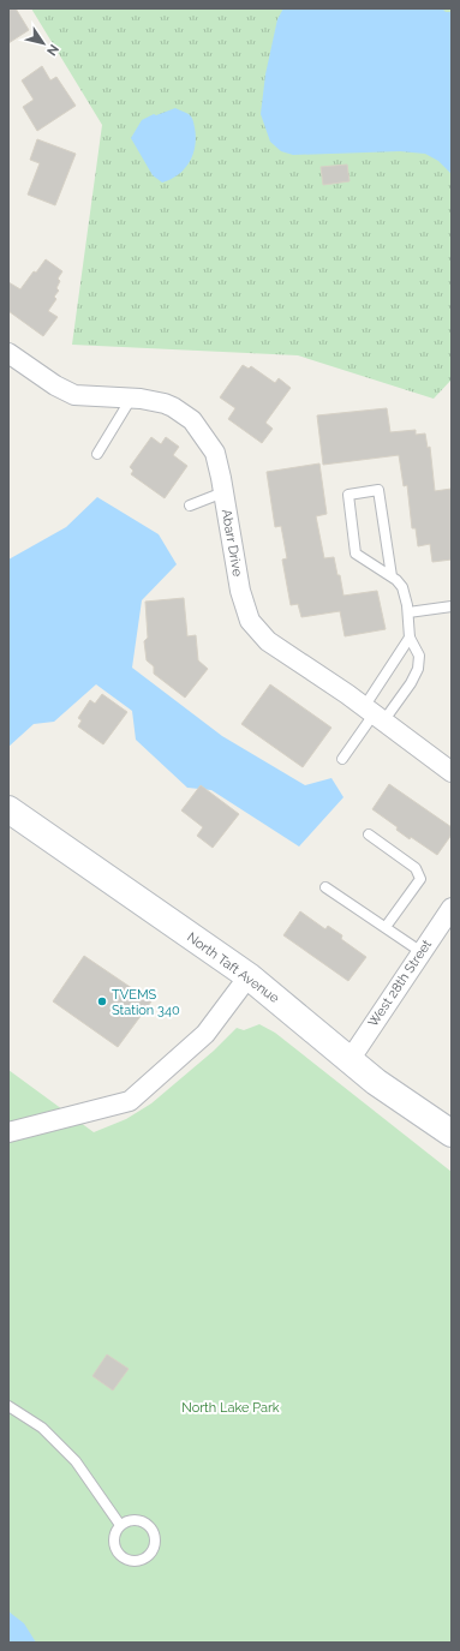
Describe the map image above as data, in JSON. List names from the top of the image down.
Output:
{
  "streets": {
    "main road": ["North Taft Avenue"],
    "street": ["Abarr Drive", "West 28th Street"]
  },
  "crossings": [
    ["North Taft Avenue", "West 28th Street"]
  ],
  "parks": ["North Lake Park"],
  "places": ["TVEMS Station 340"],
  "north": "bottom right"
}
